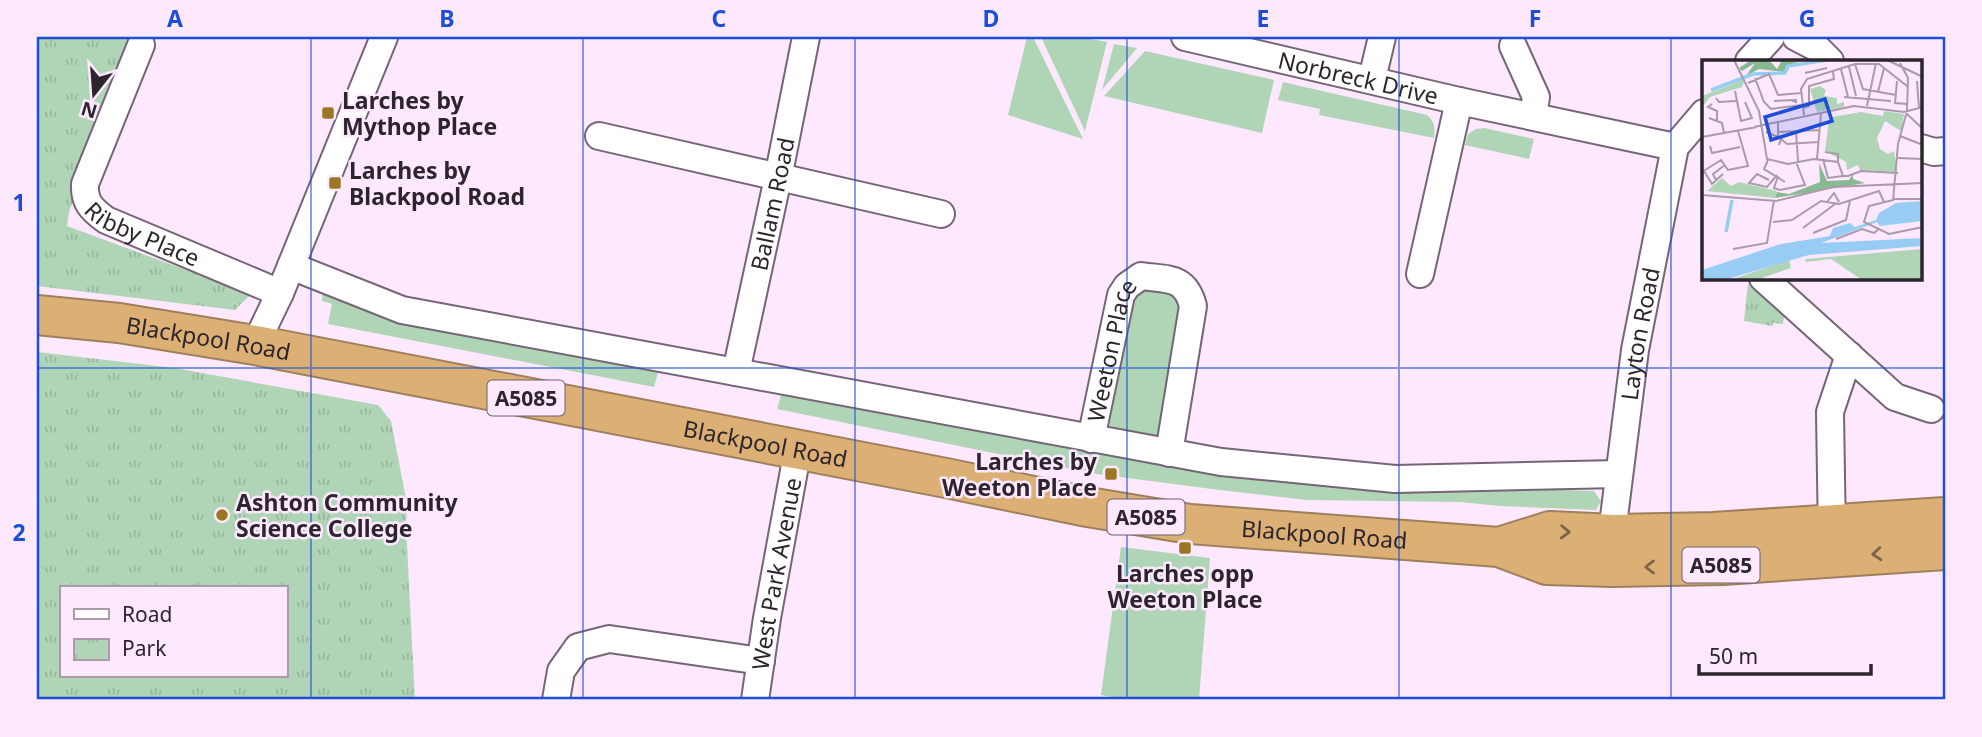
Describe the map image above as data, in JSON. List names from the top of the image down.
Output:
{
  "streets": {
    "highway": ["Blackpool Road", "A5085"],
    "street": [
      "Norbreck Drive",
      "Ballam Road",
      "Ribby Place",
      "Layton Road",
      "Weeton Place",
      "West Park Avenue"
    ]
  },
  "crossings": [
    ["Norbreck Drive", "Layton Road"],
    ["Layton Road", "Blackpool Road"],
    ["Blackpool Road", "West Park Avenue"]
  ],
  "places": {
    "transit": [
      "Larches by Mythop Place",
      "Larches by Blackpool Road",
      "Larches by Weeton Place",
      "Larches opp Weeton Place"
    ],
    "other": ["Ashton Community Science College"]
  },
  "legend": ["Road", "Park"],
  "scale_bar": "50 m",
  "north": "bottom",
  "grid": {
    "columns": [
      "A",
      "B",
      "C",
      "D",
      "E",
      "F",
      "G"
    ],
    "rows": ["1", "2"]
  }
}
